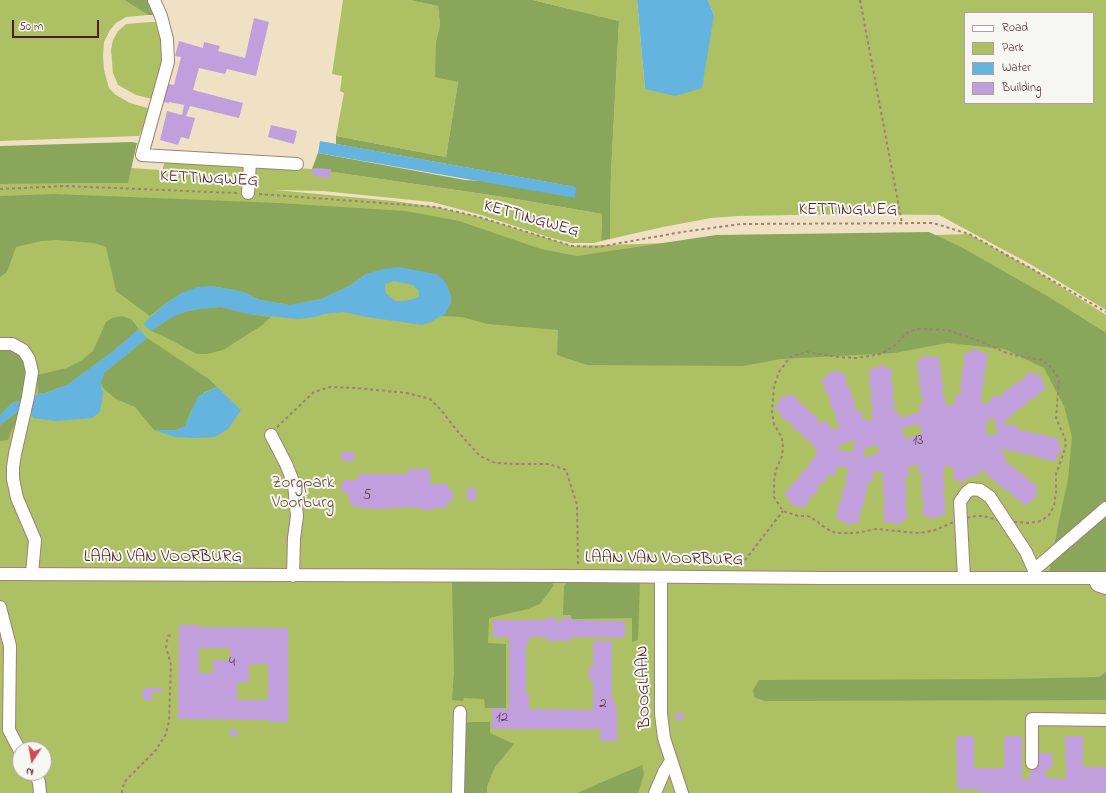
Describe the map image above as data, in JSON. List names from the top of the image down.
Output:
{
  "streets": {
    "street": ["LAAN VAN VOORBURG", "BOOGLAAN"],
    "path": ["KETTINGWEG"]
  },
  "crossings": [
    ["LAAN VAN VOORBURG", "BOOGLAAN"]
  ],
  "parks": ["Zorgpark Voorburg"],
  "house_numbers": [
    "13",
    "5",
    "4",
    "2",
    "12"
  ],
  "legend": [
    "Road",
    "Park",
    "Water",
    "Building"
  ],
  "scale_bar": "50 m",
  "north": "bottom"
}
